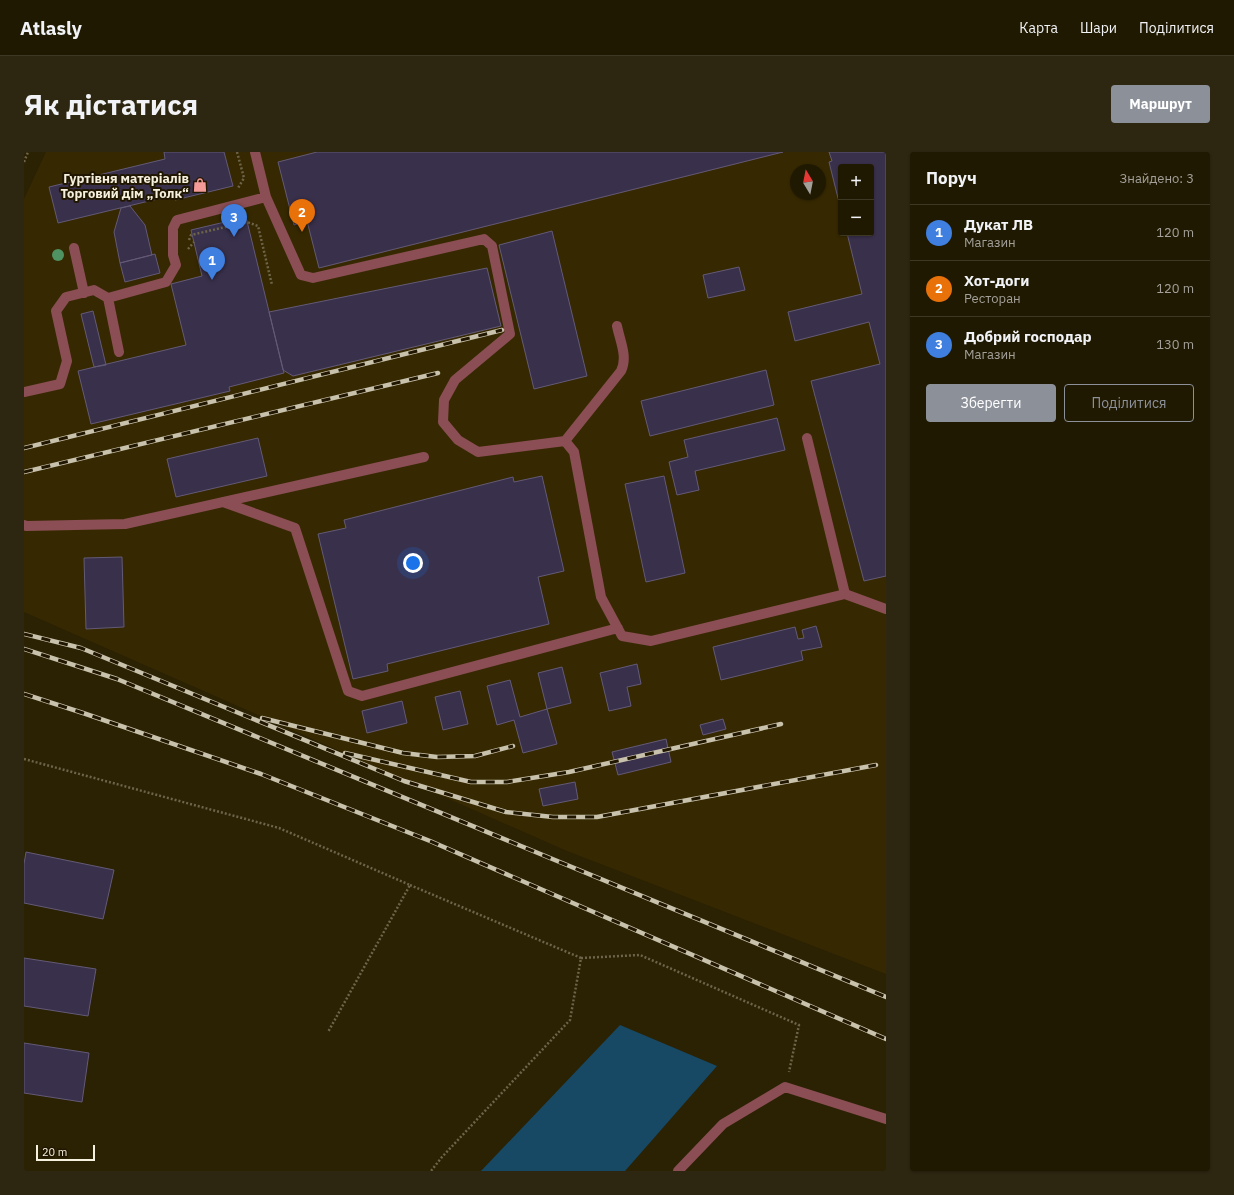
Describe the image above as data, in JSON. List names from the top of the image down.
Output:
{
  "places": {
    "shop": ["Гуртівня матеріалів Торговий дім „Толк“"]
  },
  "scale_bar": "20 m",
  "north": "top",
  "page": {
    "header": "Atlasly",
    "nav": ["Карта", "Шари", "Поділитися"],
    "buttons": [
      "Маршрут",
      ["Зберегти", "Поділитися"]
    ],
    "title": "Як дістатися",
    "heading": ["Поруч", "Знайдено: 3"],
    "map_buttons": ["+", "−"],
    "pins": ["2", "3", "1"],
    "list": [
      {
        "mark": "1",
        "name": "Дукат ЛВ",
        "note": "Магазин",
        "value": "120 m"
      },
      {
        "mark": "2",
        "name": "Хот-доги",
        "note": "Ресторан",
        "value": "120 m"
      },
      {
        "mark": "3",
        "name": "Добрий господар",
        "note": "Магазин",
        "value": "130 m"
      }
    ],
    "scale": "20 m"
  }
}
